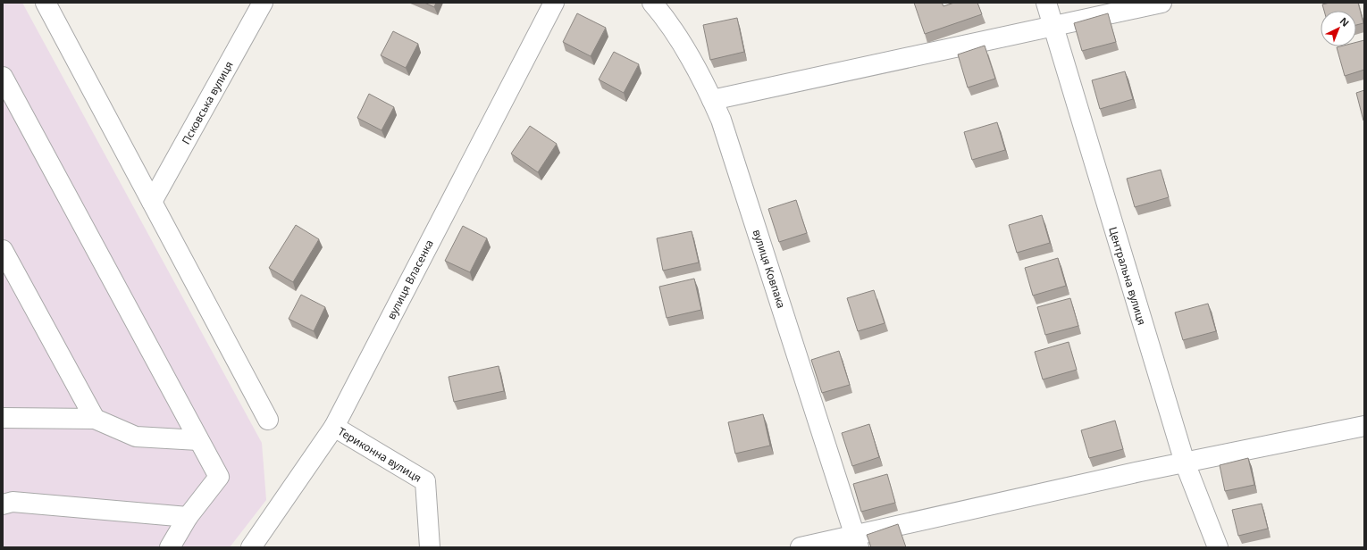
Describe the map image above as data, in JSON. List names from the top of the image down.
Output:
{
  "streets": {
    "street": [
      "Псковська вулиця",
      "вулиця Ковпака",
      "Центральна вулиця",
      "вулиця Власенка",
      "Териконна вулиця"
    ]
  },
  "crossings": [
    ["вулиця Власенка", "Териконна вулиця"]
  ],
  "north": "top right"
}
